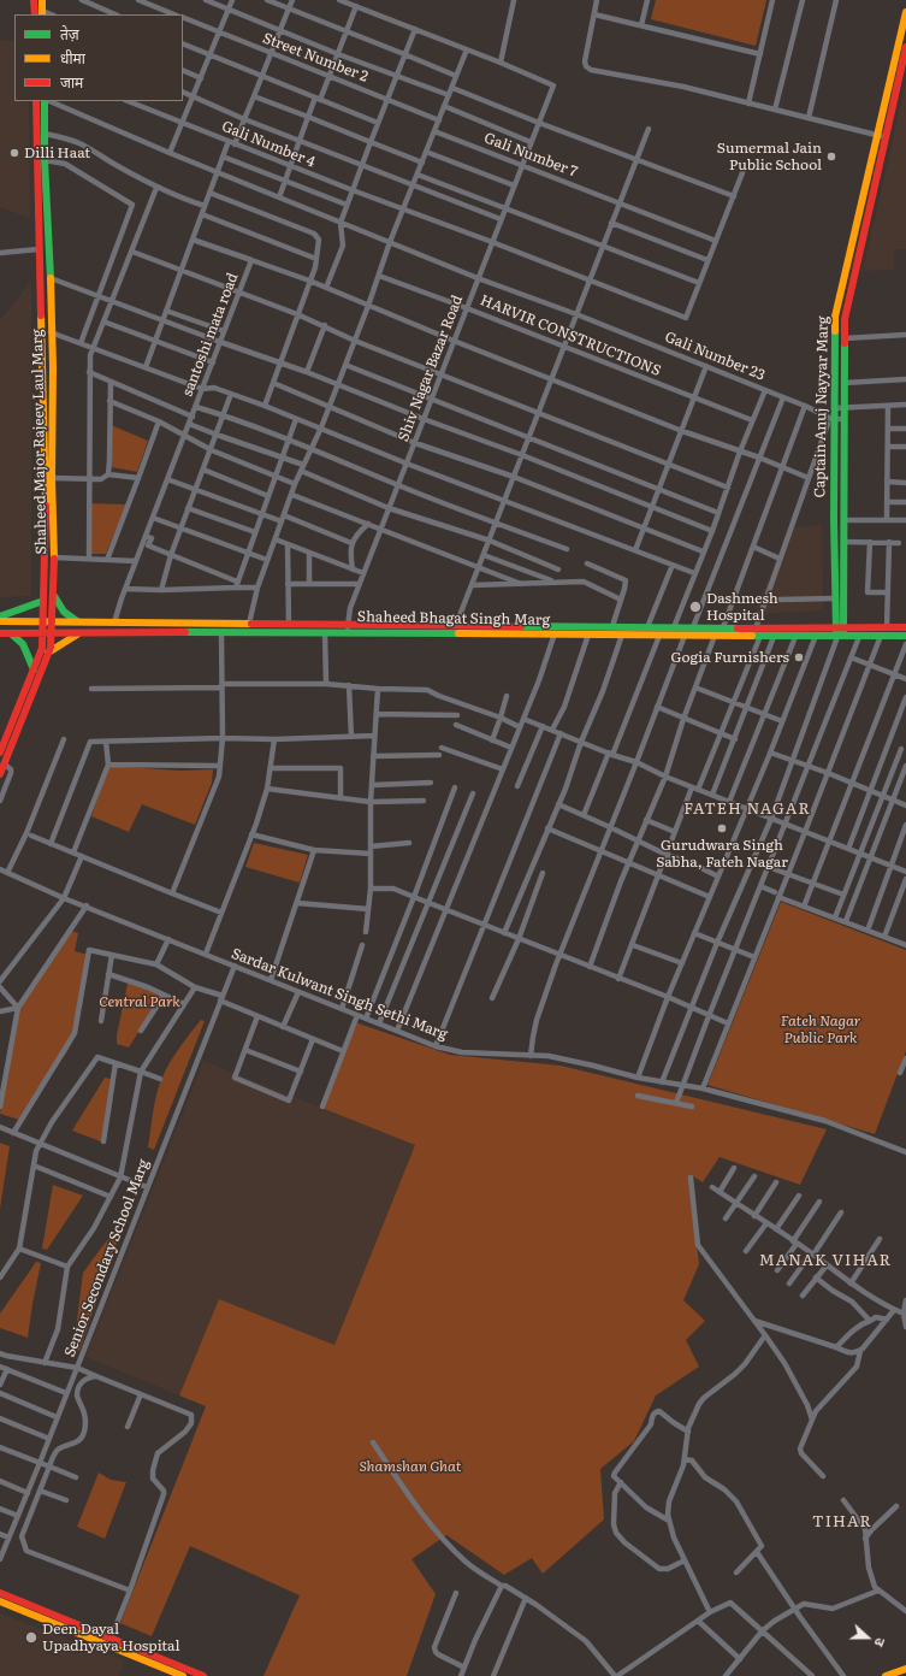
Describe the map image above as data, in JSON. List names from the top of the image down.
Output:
{
  "streets": {
    "street": [
      "Street Number 2",
      "Gali Number 4",
      "Gali Number 7",
      "santoshi mata road",
      "HARVIR CONSTRUCTIONS",
      "Gali Number 23",
      "Shiv Nagar Bazar Road",
      "Captain Anuj Nayyar Marg",
      "Shaheed Major Rajeev Laul Marg",
      "Shaheed Bhagat Singh Marg",
      "Sardar Kulwant Singh Sethi Marg",
      "Senior Secondary School Marg"
    ]
  },
  "crossings": [
    ["Gali Number 4", "Shiv Nagar Bazar Road"],
    ["Gali Number 7", "Shiv Nagar Bazar Road"],
    ["santoshi mata road", "Shiv Nagar Bazar Road"],
    ["santoshi mata road", "Shaheed Bhagat Singh Marg"],
    ["HARVIR CONSTRUCTIONS", "Shiv Nagar Bazar Road"],
    ["Gali Number 23", "Shiv Nagar Bazar Road"],
    ["Gali Number 23", "Captain Anuj Nayyar Marg"],
    ["Shiv Nagar Bazar Road", "Shaheed Bhagat Singh Marg"],
    ["Captain Anuj Nayyar Marg", "Shaheed Bhagat Singh Marg"],
    ["Shaheed Major Rajeev Laul Marg", "Shaheed Bhagat Singh Marg"],
    ["Sardar Kulwant Singh Sethi Marg", "Senior Secondary School Marg"]
  ],
  "districts": ["FATEH NAGAR", "MANAK VIHAR", "TIHAR"],
  "parks": ["Central Park", "Fateh Nagar Public Park", "Shamshan Ghat"],
  "places": [
    "Dilli Haat",
    "Sumermal Jain Public School",
    "Dashmesh Hospital",
    "Gogia Furnishers",
    "Gurudwara Singh Sabha, Fateh Nagar",
    "Deen Dayal Upadhyaya Hospital"
  ],
  "legend": ["तेज़", "धीमा", "जाम"],
  "north": "right"
}
